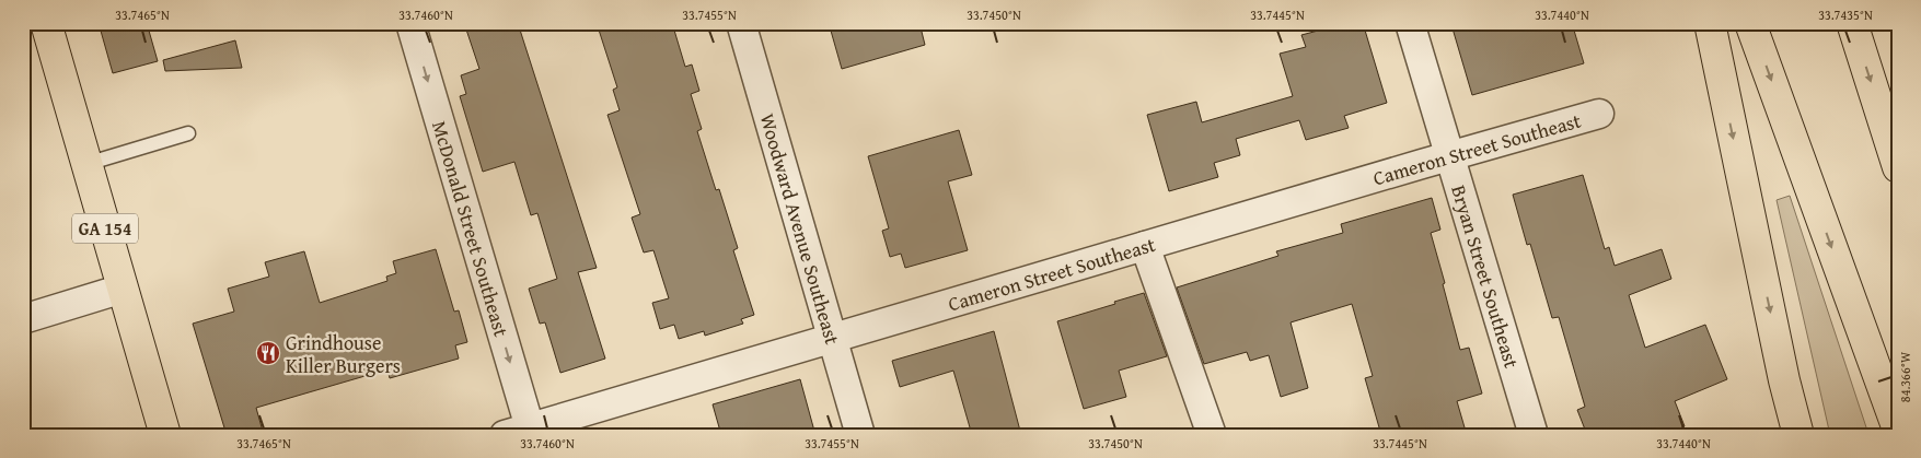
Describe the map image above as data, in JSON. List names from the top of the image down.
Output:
{
  "streets": {
    "main road": ["GA 154"],
    "street": [
      "Cameron Street Southeast",
      "Woodward Avenue Southeast",
      "McDonald Street Southeast",
      "Bryan Street Southeast"
    ]
  },
  "crossings": [
    ["Cameron Street Southeast", "Woodward Avenue Southeast"],
    ["Cameron Street Southeast", "McDonald Street Southeast"],
    ["Cameron Street Southeast", "Bryan Street Southeast"]
  ],
  "one_way": ["McDonald Street Southeast"],
  "places": {
    "restaurant": ["Grindhouse Killer Burgers"]
  },
  "coordinates": [
    "33.7465°N",
    "33.7460°N",
    "33.7455°N",
    "33.7450°N",
    "33.7445°N",
    "33.7440°N",
    "33.7435°N",
    "84.366°W"
  ]
}
